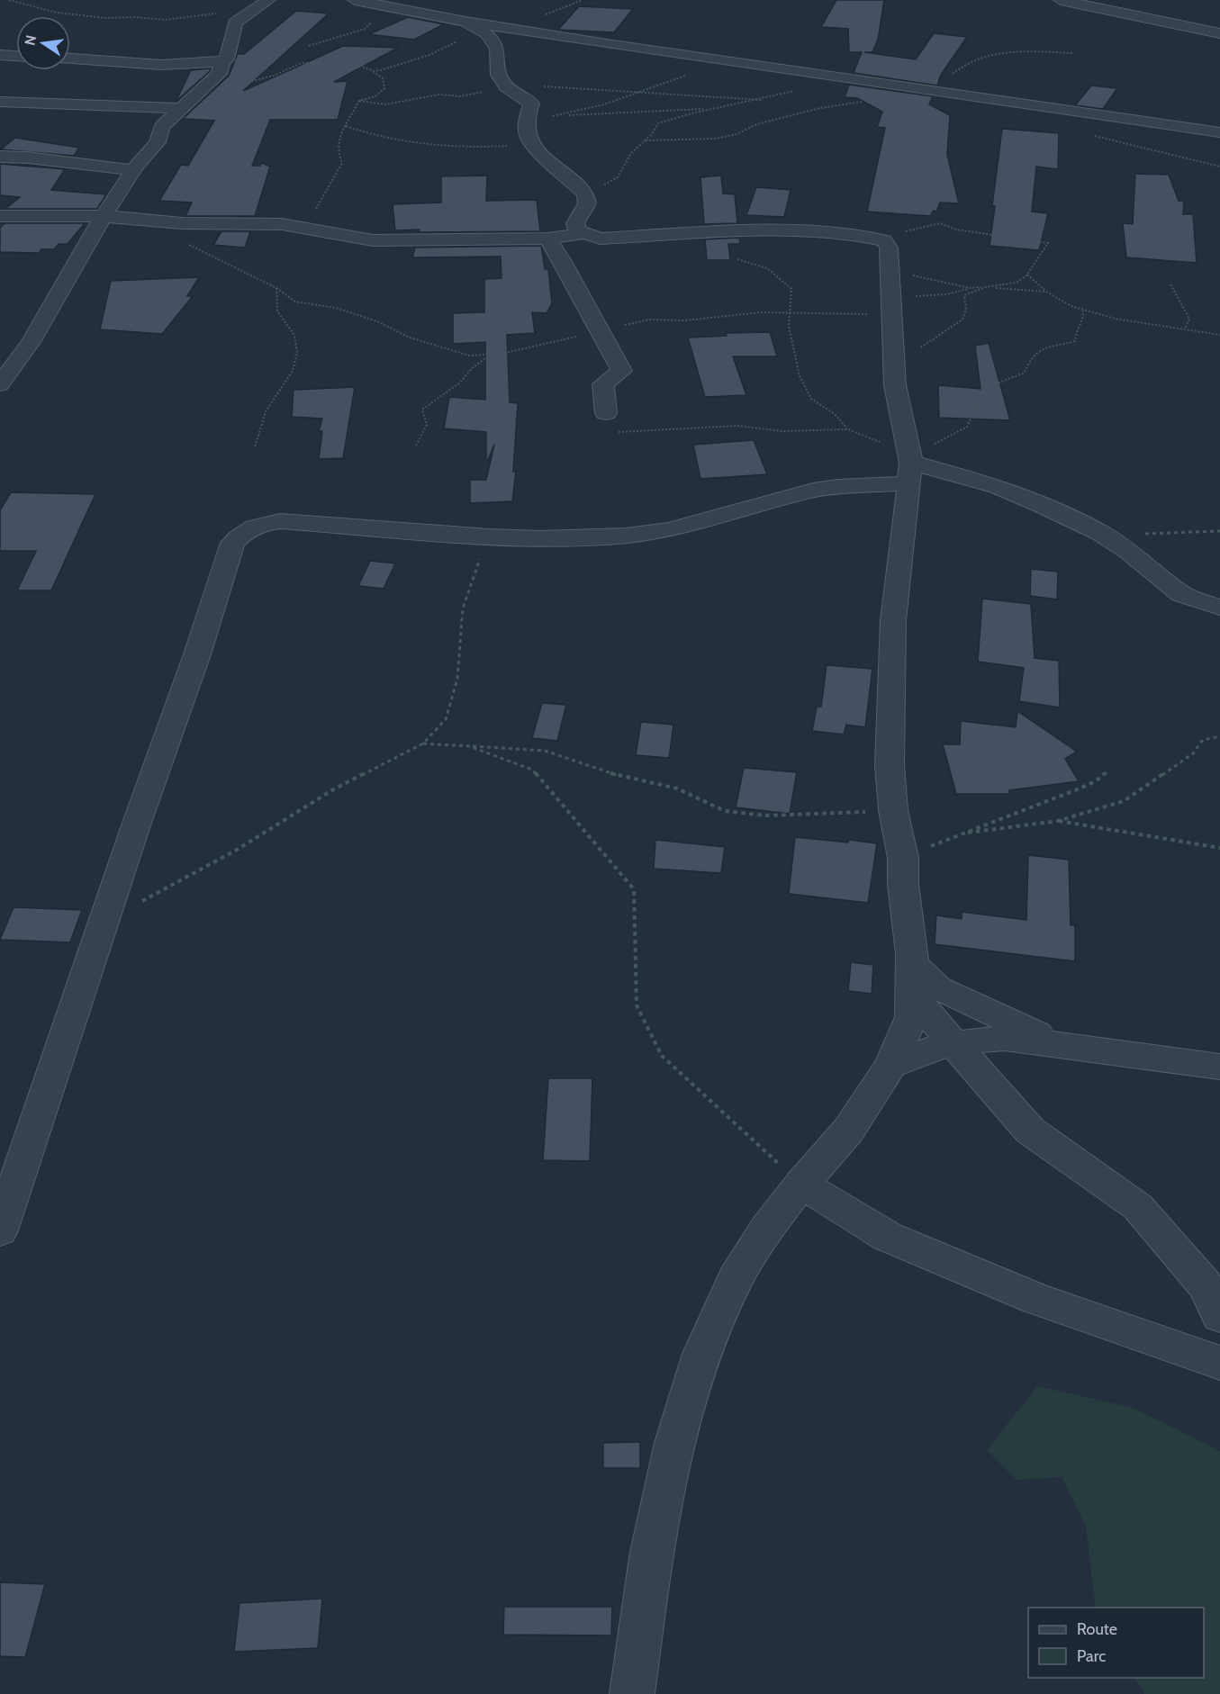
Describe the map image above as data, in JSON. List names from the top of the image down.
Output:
{
  "legend": ["Route", "Parc"],
  "north": "left"
}
